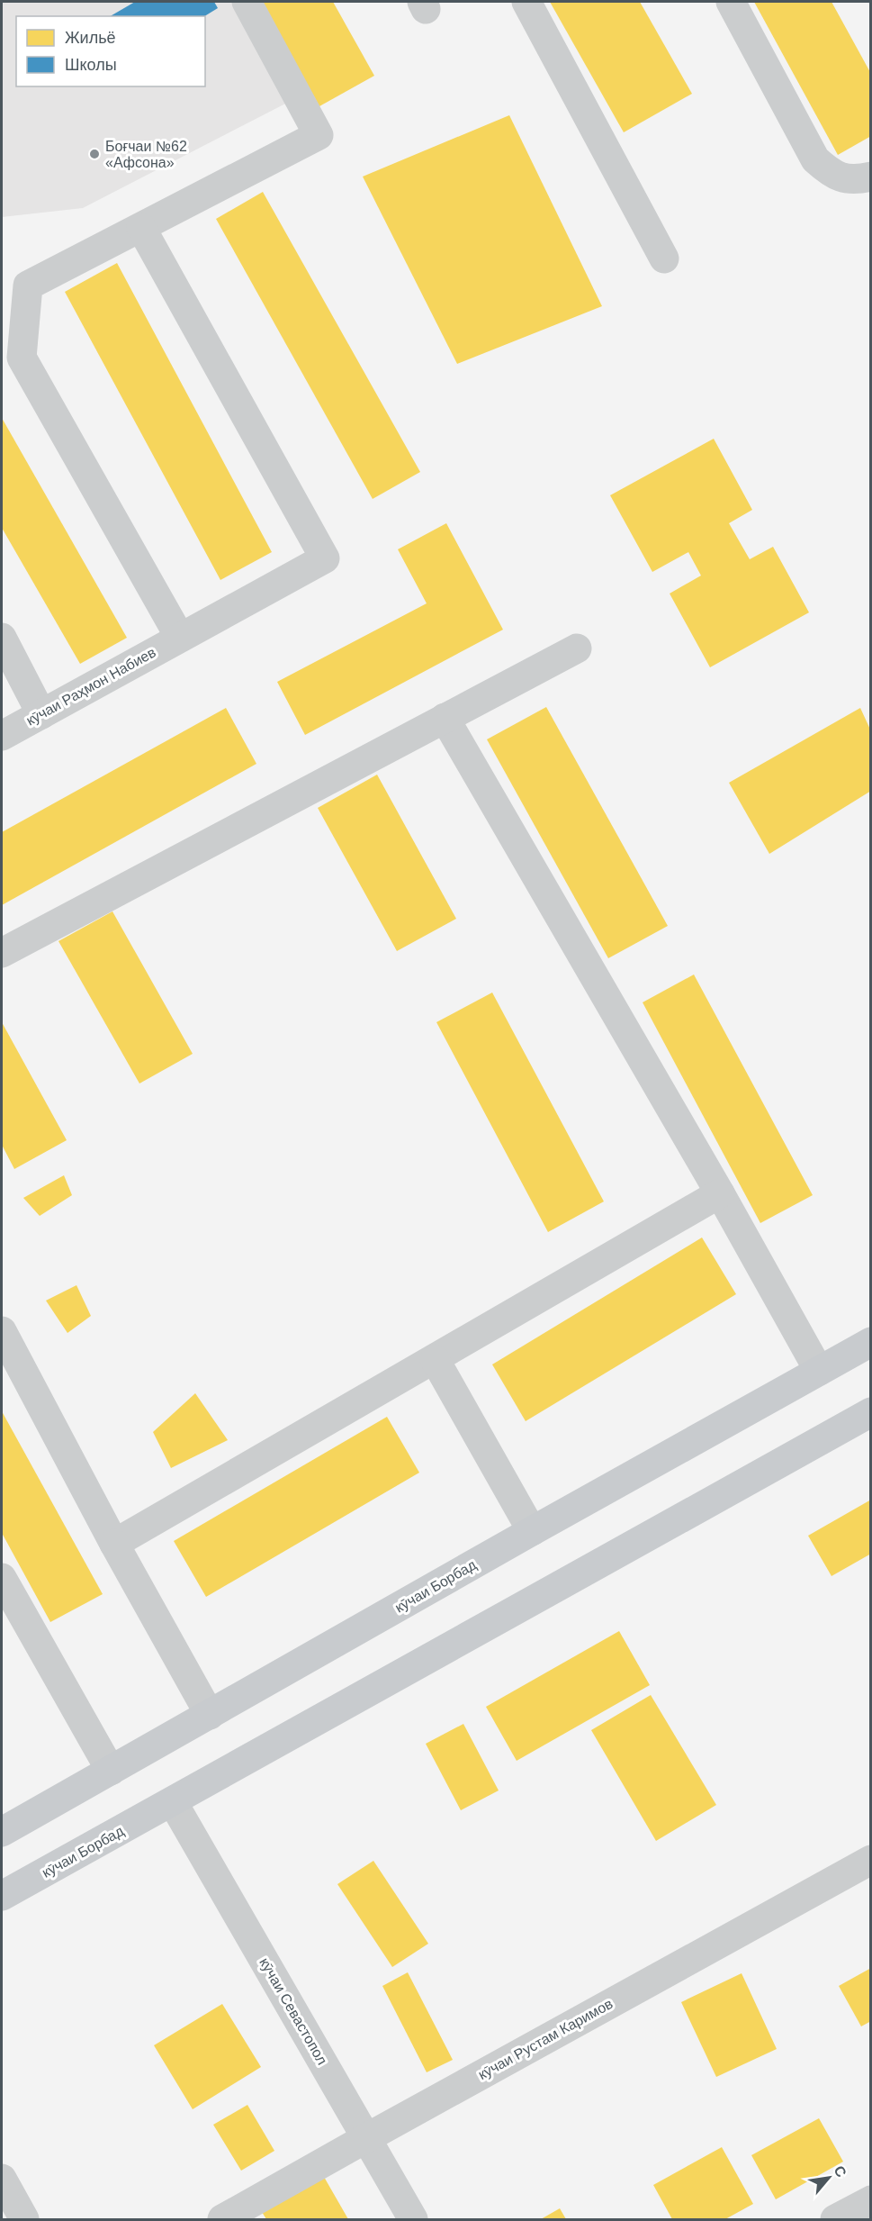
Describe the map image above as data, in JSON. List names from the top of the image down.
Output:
{
  "streets": {
    "main road": ["кӯчаи Борбад"],
    "street": ["кӯчаи Раҳмон Набиев", "кӯчаи Севастопол", "кӯчаи Рустам Каримов"]
  },
  "crossings": [
    ["кӯчаи Борбад", "кӯчаи Севастопол"],
    ["кӯчаи Севастопол", "кӯчаи Рустам Каримов"]
  ],
  "places": ["Боғчаи №62 «Афсона»"],
  "legend": ["Жильё", "Школы"],
  "north": "top right"
}
